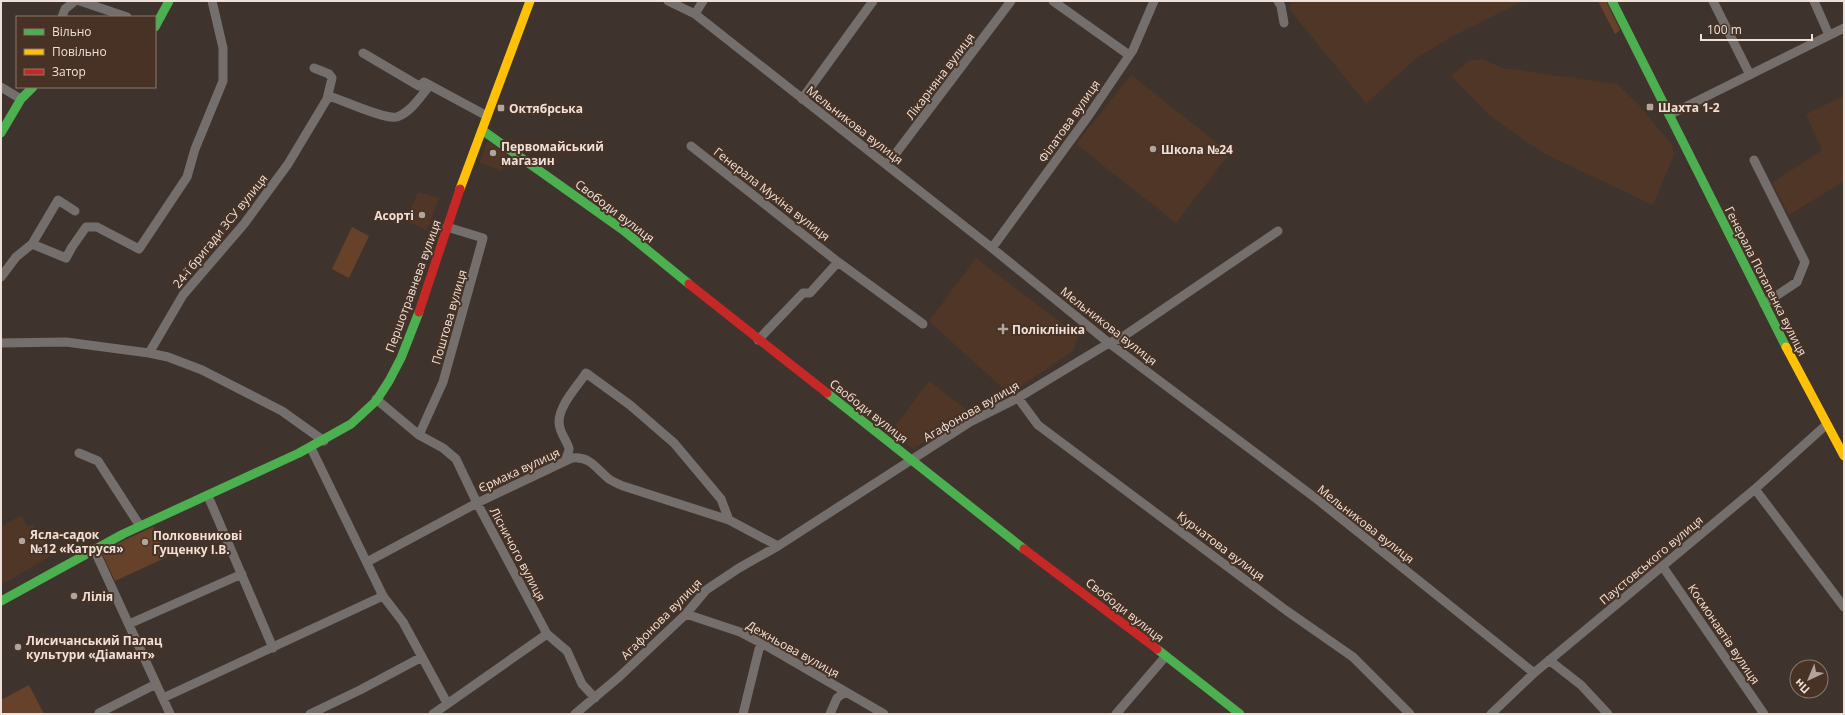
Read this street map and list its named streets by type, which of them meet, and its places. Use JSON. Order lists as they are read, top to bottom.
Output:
{
  "streets": {
    "main road": ["Свободи вулиця", "Генерала Потапенка вулиця", "Першотравнева вулиця"],
    "street": [
      "Лікарняна вулиця",
      "Філатова вулиця",
      "Мельникова вулиця",
      "Генерала Мухіна вулиця",
      "24-ї бригади ЗСУ вулиця",
      "Поштова вулиця",
      "Агафонова вулиця",
      "Єрмака вулиця",
      "Курчатова вулиця",
      "Лісничого вулиця",
      "Паустовського вулиця",
      "Космонавтів вулиця",
      "Дежньова вулиця"
    ]
  },
  "crossings": [
    ["Лікарняна вулиця", "Мельникова вулиця"],
    ["Філатова вулиця", "Мельникова вулиця"],
    ["Мельникова вулиця", "Агафонова вулиця"],
    ["Мельникова вулиця", "Паустовського вулиця"],
    ["Свободи вулиця", "Першотравнева вулиця"],
    ["Свободи вулиця", "Агафонова вулиця"],
    ["Генерала Потапенка вулиця", "Паустовського вулиця"],
    ["Першотравнева вулиця", "Поштова вулиця"],
    ["Першотравнева вулиця", "Лісничого вулиця"],
    ["Поштова вулиця", "Лісничого вулиця"],
    ["Агафонова вулиця", "Єрмака вулиця"],
    ["Агафонова вулиця", "Курчатова вулиця"],
    ["Агафонова вулиця", "Лісничого вулиця"],
    ["Агафонова вулиця", "Дежньова вулиця"],
    ["Єрмака вулиця", "Лісничого вулиця"],
    ["Паустовського вулиця", "Космонавтів вулиця"]
  ],
  "places": {
    "transit": ["Шахта 1-2", "Октябрська"],
    "other": [
      "Школа №24",
      "Первомайський магазин",
      "Асорті",
      "Ясла-садок №12 «Катруся»",
      "Полковникові Гущенку І.В.",
      "Лілія",
      "Лисичанський Палац культури «Діамант»"
    ],
    "health": ["Поліклініка"]
  },
  "legend": ["Вільно", "Повільно", "Затор"],
  "scale_bar": "100 m",
  "north": "bottom left"
}
